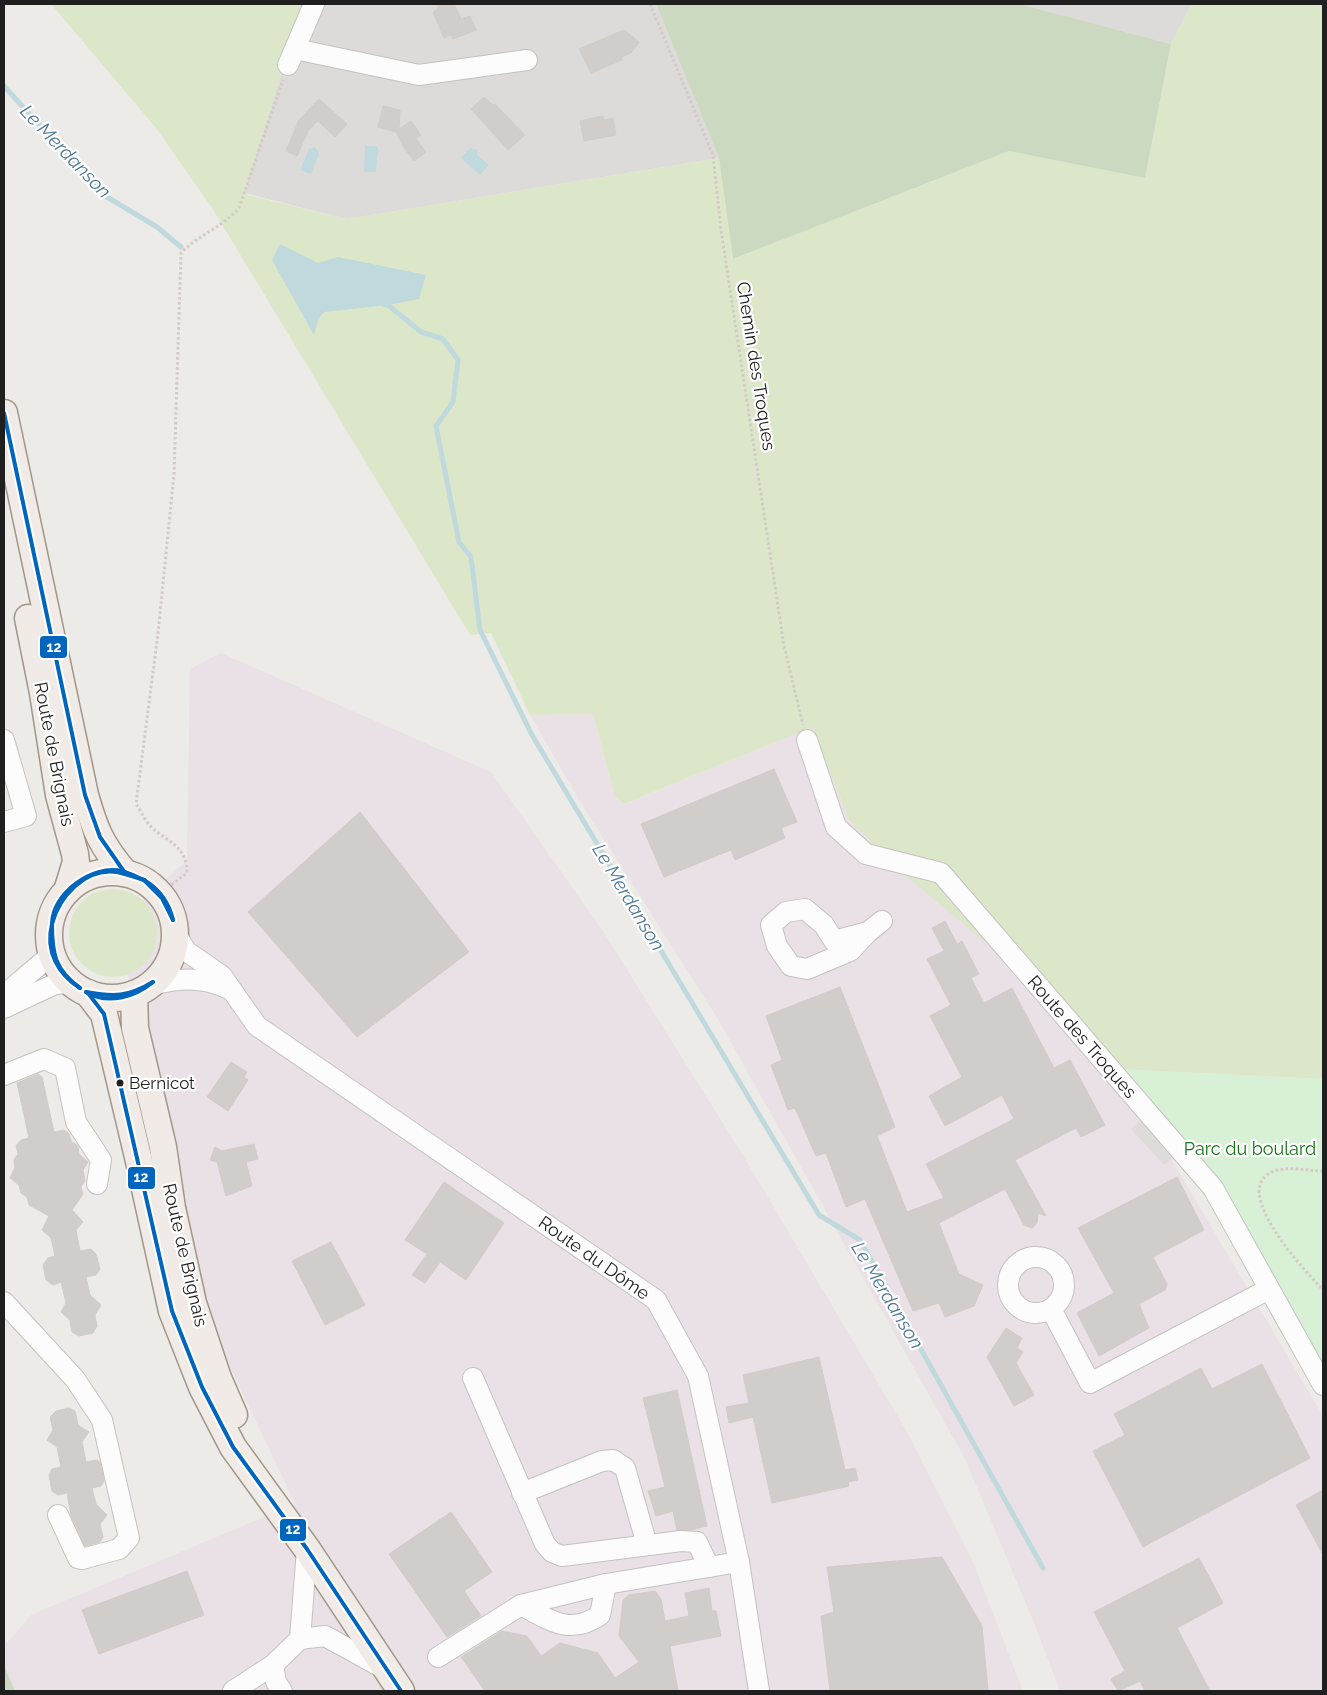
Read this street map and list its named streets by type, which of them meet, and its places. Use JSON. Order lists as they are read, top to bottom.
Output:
{
  "streets": {
    "main road": ["Route de Brignais"],
    "street": ["Route des Troques", "Route du Dôme"],
    "path": ["Chemin des Troques"]
  },
  "crossings": [
    ["Chemin des Troques", "Route des Troques"],
    ["Route de Brignais", "Route du Dôme"]
  ],
  "water": ["Le Merdanson"],
  "parks": ["Parc du boulard"],
  "places": ["Bernicot"],
  "lines": ["transit line 12"]
}
